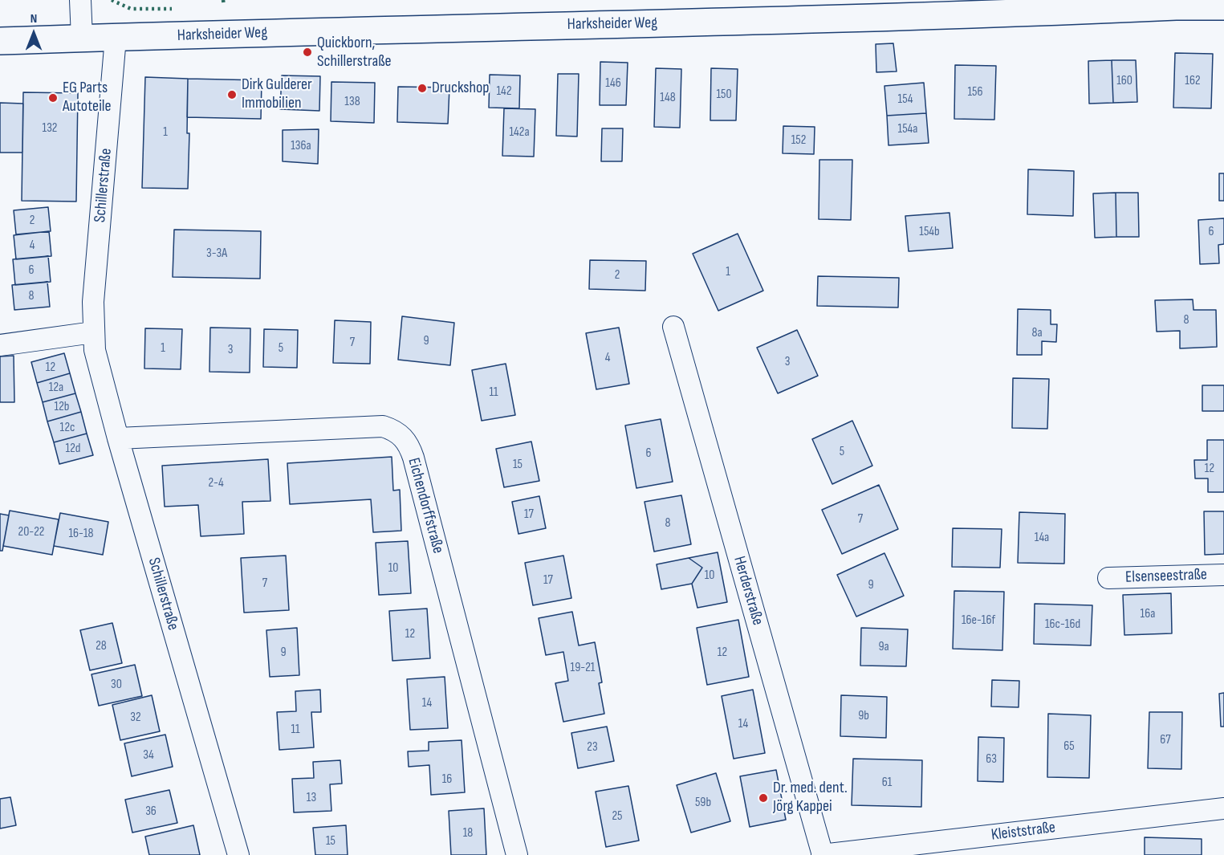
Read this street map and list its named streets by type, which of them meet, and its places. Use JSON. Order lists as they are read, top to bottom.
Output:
{
  "streets": {
    "main road": ["Harksheider Weg"],
    "street": [
      "Schillerstraße",
      "Eichendorffstraße",
      "Elsenseestraße",
      "Herderstraße",
      "Kleiststraße"
    ]
  },
  "crossings": [
    ["Harksheider Weg", "Schillerstraße"],
    ["Schillerstraße", "Eichendorffstraße"],
    ["Herderstraße", "Kleiststraße"]
  ],
  "places": [
    "Quickborn, Schillerstraße",
    "Druckshop",
    "Dirk Gulderer Immobilien",
    "EG Parts Autoteile",
    "Dr. med. dent. Jörg Kappei"
  ],
  "house_numbers": [
    "160",
    "162",
    "146",
    "142",
    "156",
    "150",
    "148",
    "154",
    "138",
    "132",
    "154a",
    "1",
    "142a",
    "152",
    "136a",
    "2",
    "154b",
    "6",
    "4",
    "3-3A",
    "6",
    "1",
    "2",
    "8",
    "8",
    "8a",
    "9",
    "7",
    "1",
    "5",
    "3",
    "4",
    "3",
    "12",
    "12a",
    "11",
    "12b",
    "12c",
    "12d",
    "5",
    "6",
    "15",
    "12",
    "2-4",
    "17",
    "7",
    "8",
    "20-22",
    "16-18",
    "14a",
    "10",
    "10",
    "17",
    "7",
    "9",
    "16a",
    "16e-16f",
    "16c-16d",
    "12",
    "28",
    "9a",
    "9",
    "12",
    "19-21",
    "30",
    "14",
    "9b",
    "32",
    "14",
    "11",
    "67",
    "65",
    "23",
    "34",
    "63",
    "16",
    "61",
    "13",
    "59b",
    "36",
    "25",
    "18",
    "15"
  ],
  "north": "top"
}
